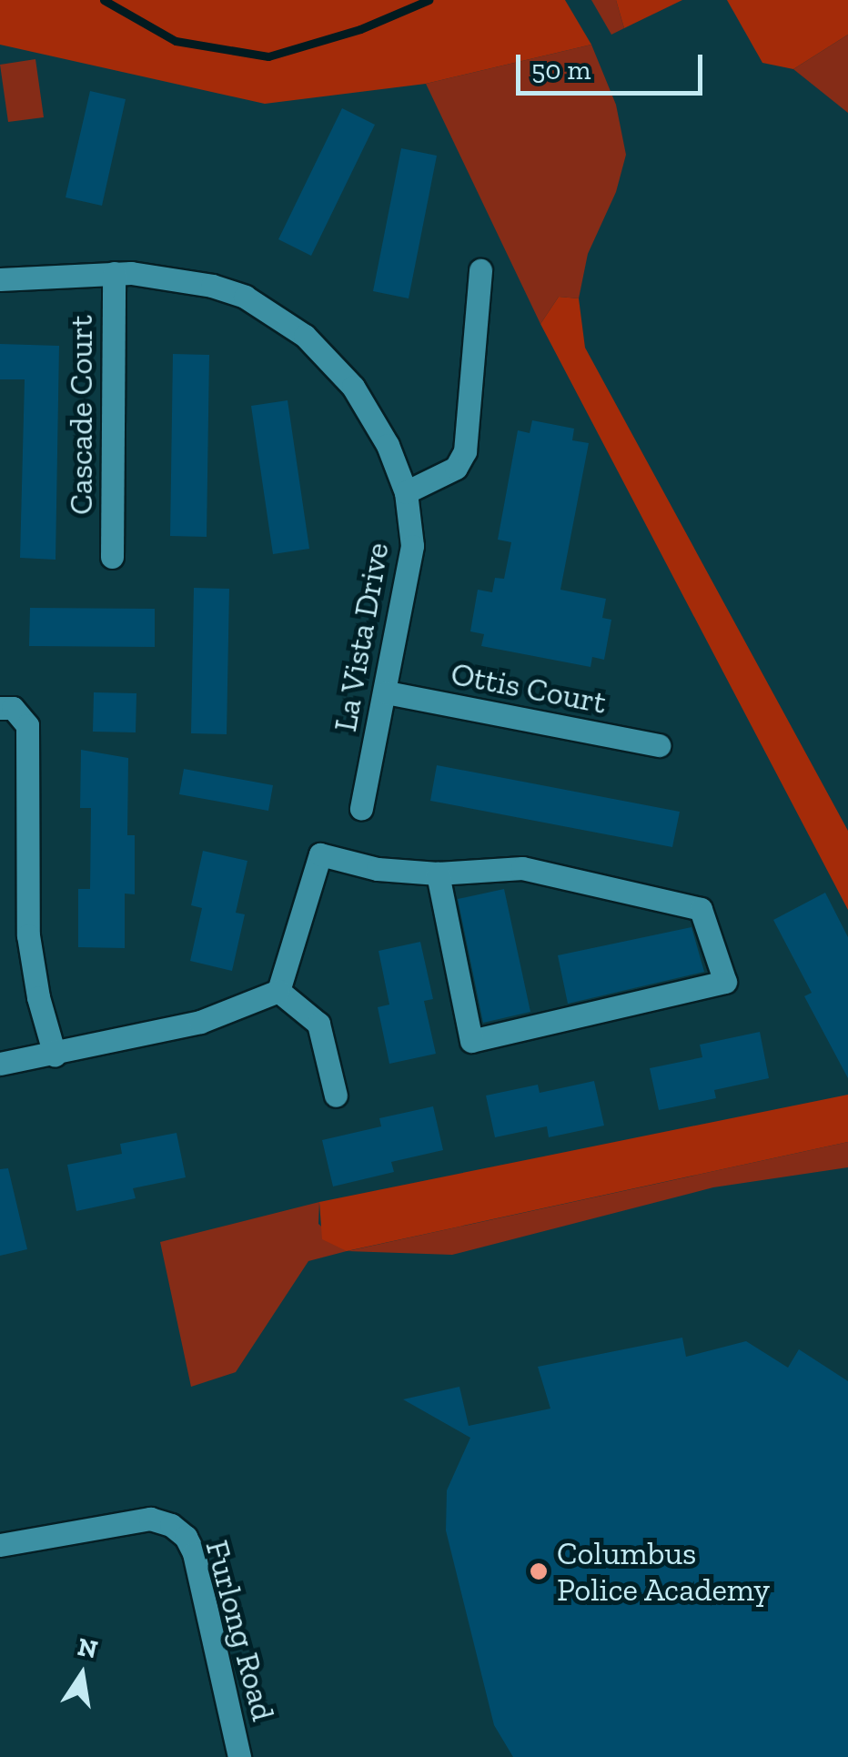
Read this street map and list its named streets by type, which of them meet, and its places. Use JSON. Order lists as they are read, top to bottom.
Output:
{
  "streets": {
    "street": [
      "Cascade Court",
      "La Vista Drive",
      "Ottis Court",
      "Furlong Road"
    ]
  },
  "crossings": [
    ["Cascade Court", "La Vista Drive"],
    ["La Vista Drive", "Ottis Court"]
  ],
  "places": ["Columbus Police Academy"],
  "scale_bar": "50 m",
  "north": "top"
}
